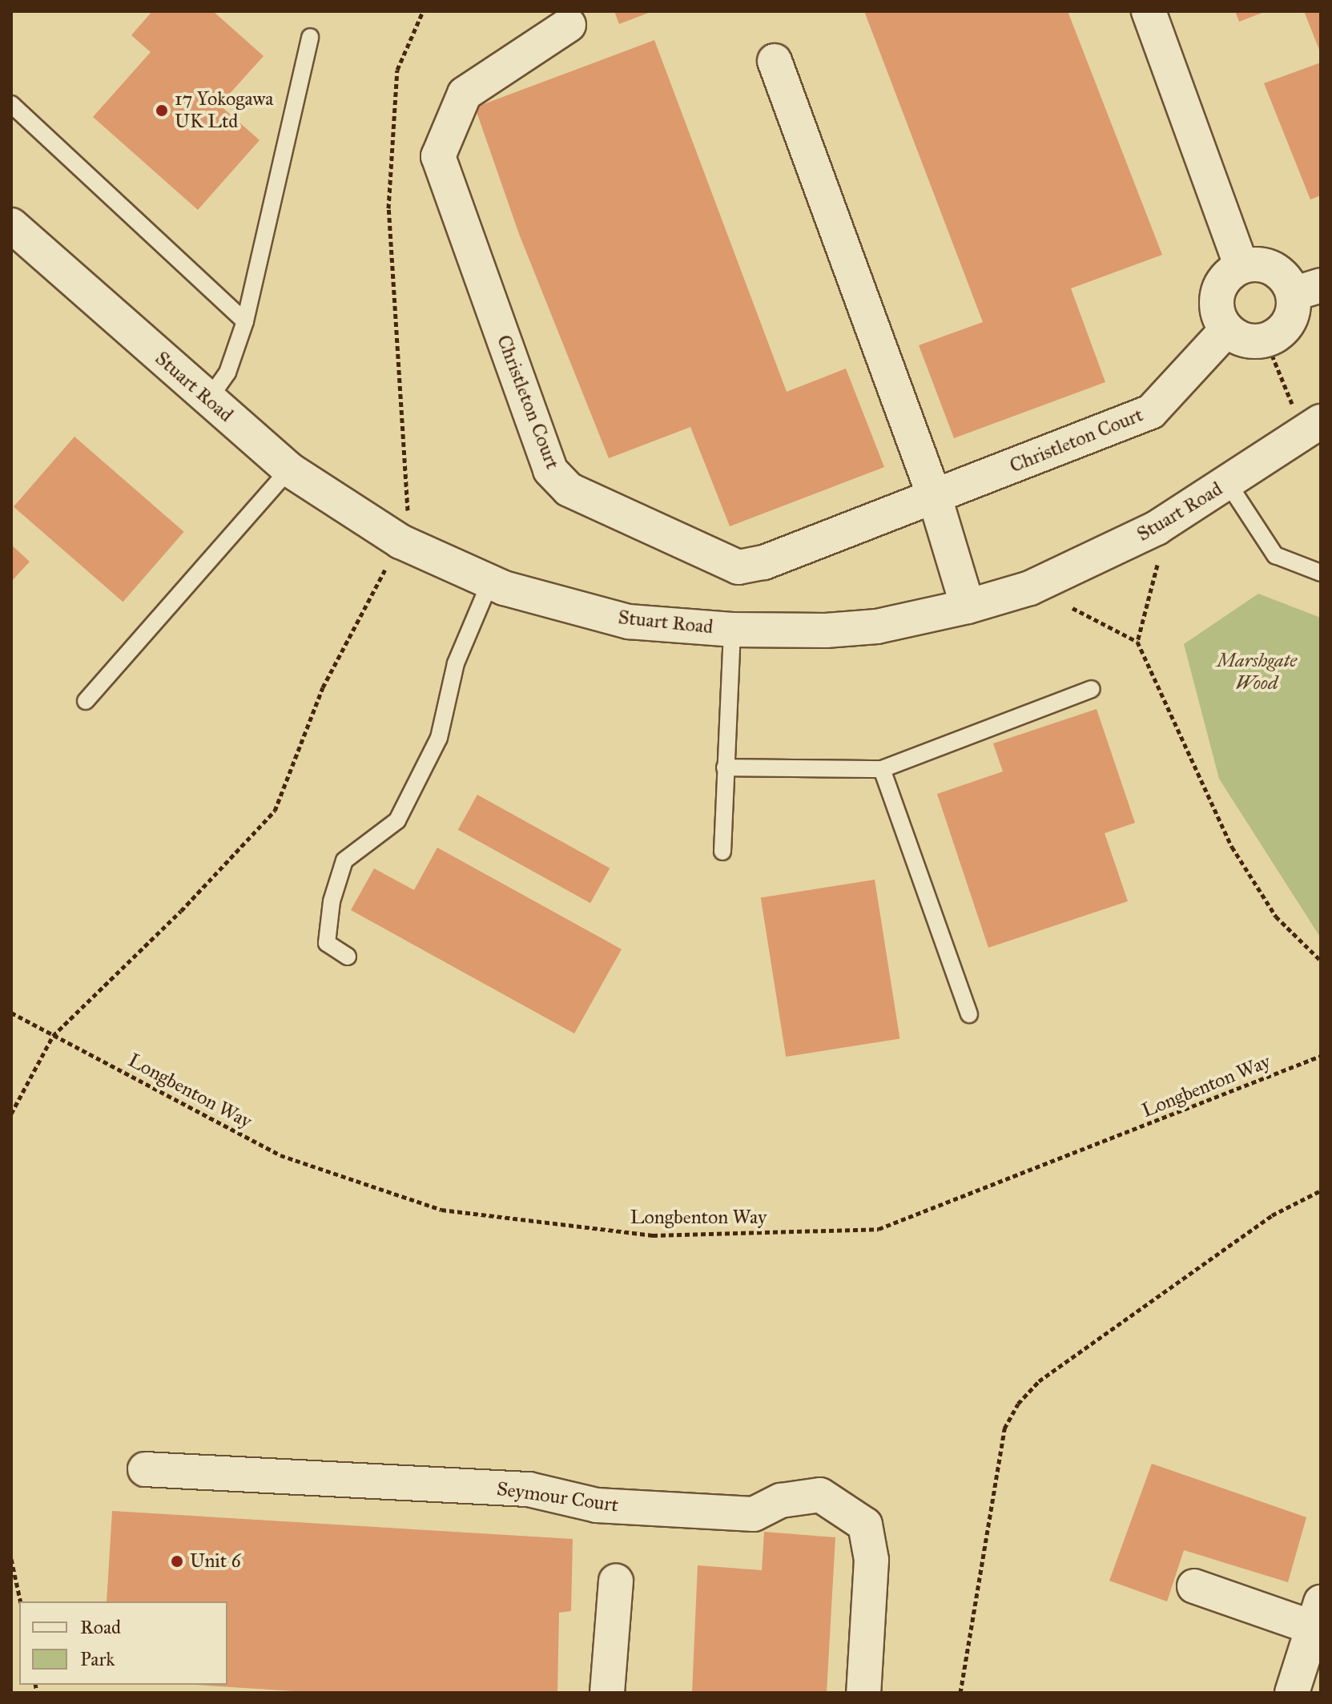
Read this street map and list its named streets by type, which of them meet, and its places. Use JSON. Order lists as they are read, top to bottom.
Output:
{
  "streets": {
    "street": ["Stuart Road", "Christleton Court", "Seymour Court"],
    "path": ["Longbenton Way"]
  },
  "parks": ["Marshgate Wood"],
  "places": ["17 Yokogawa UK Ltd", "Unit 6"],
  "legend": ["Road", "Park"]
}
